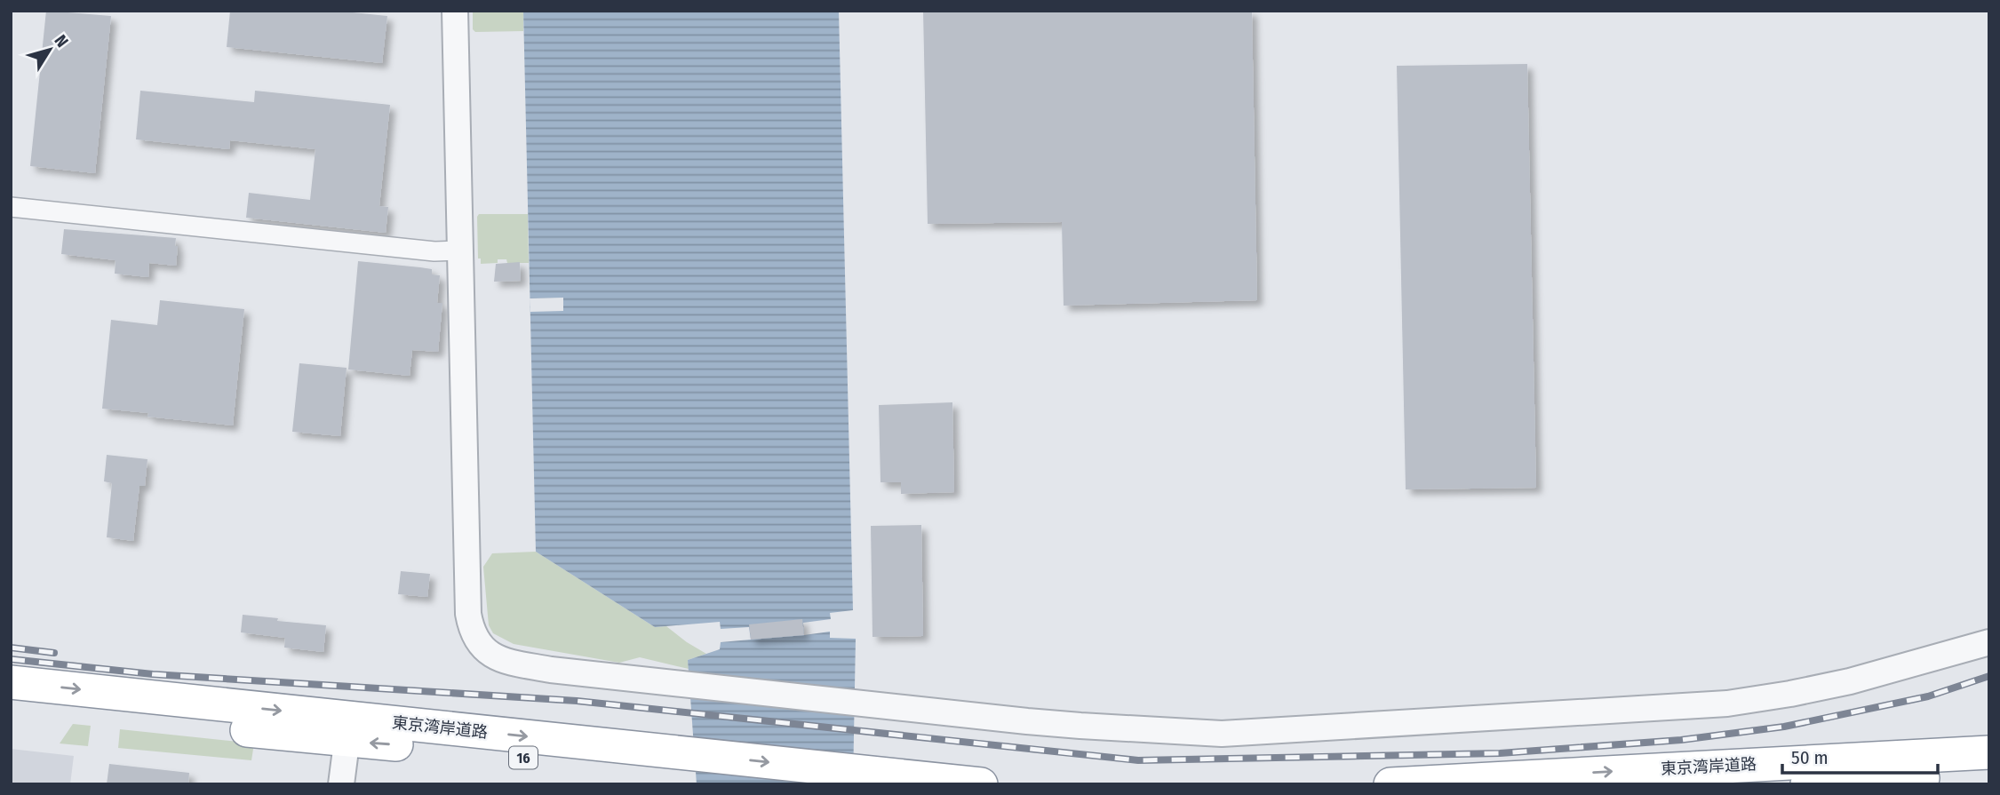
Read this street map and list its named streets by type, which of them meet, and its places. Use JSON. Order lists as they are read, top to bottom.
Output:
{
  "streets": {
    "highway": ["東京湾岸道路", "16"]
  },
  "scale_bar": "50 m",
  "north": "top right"
}
